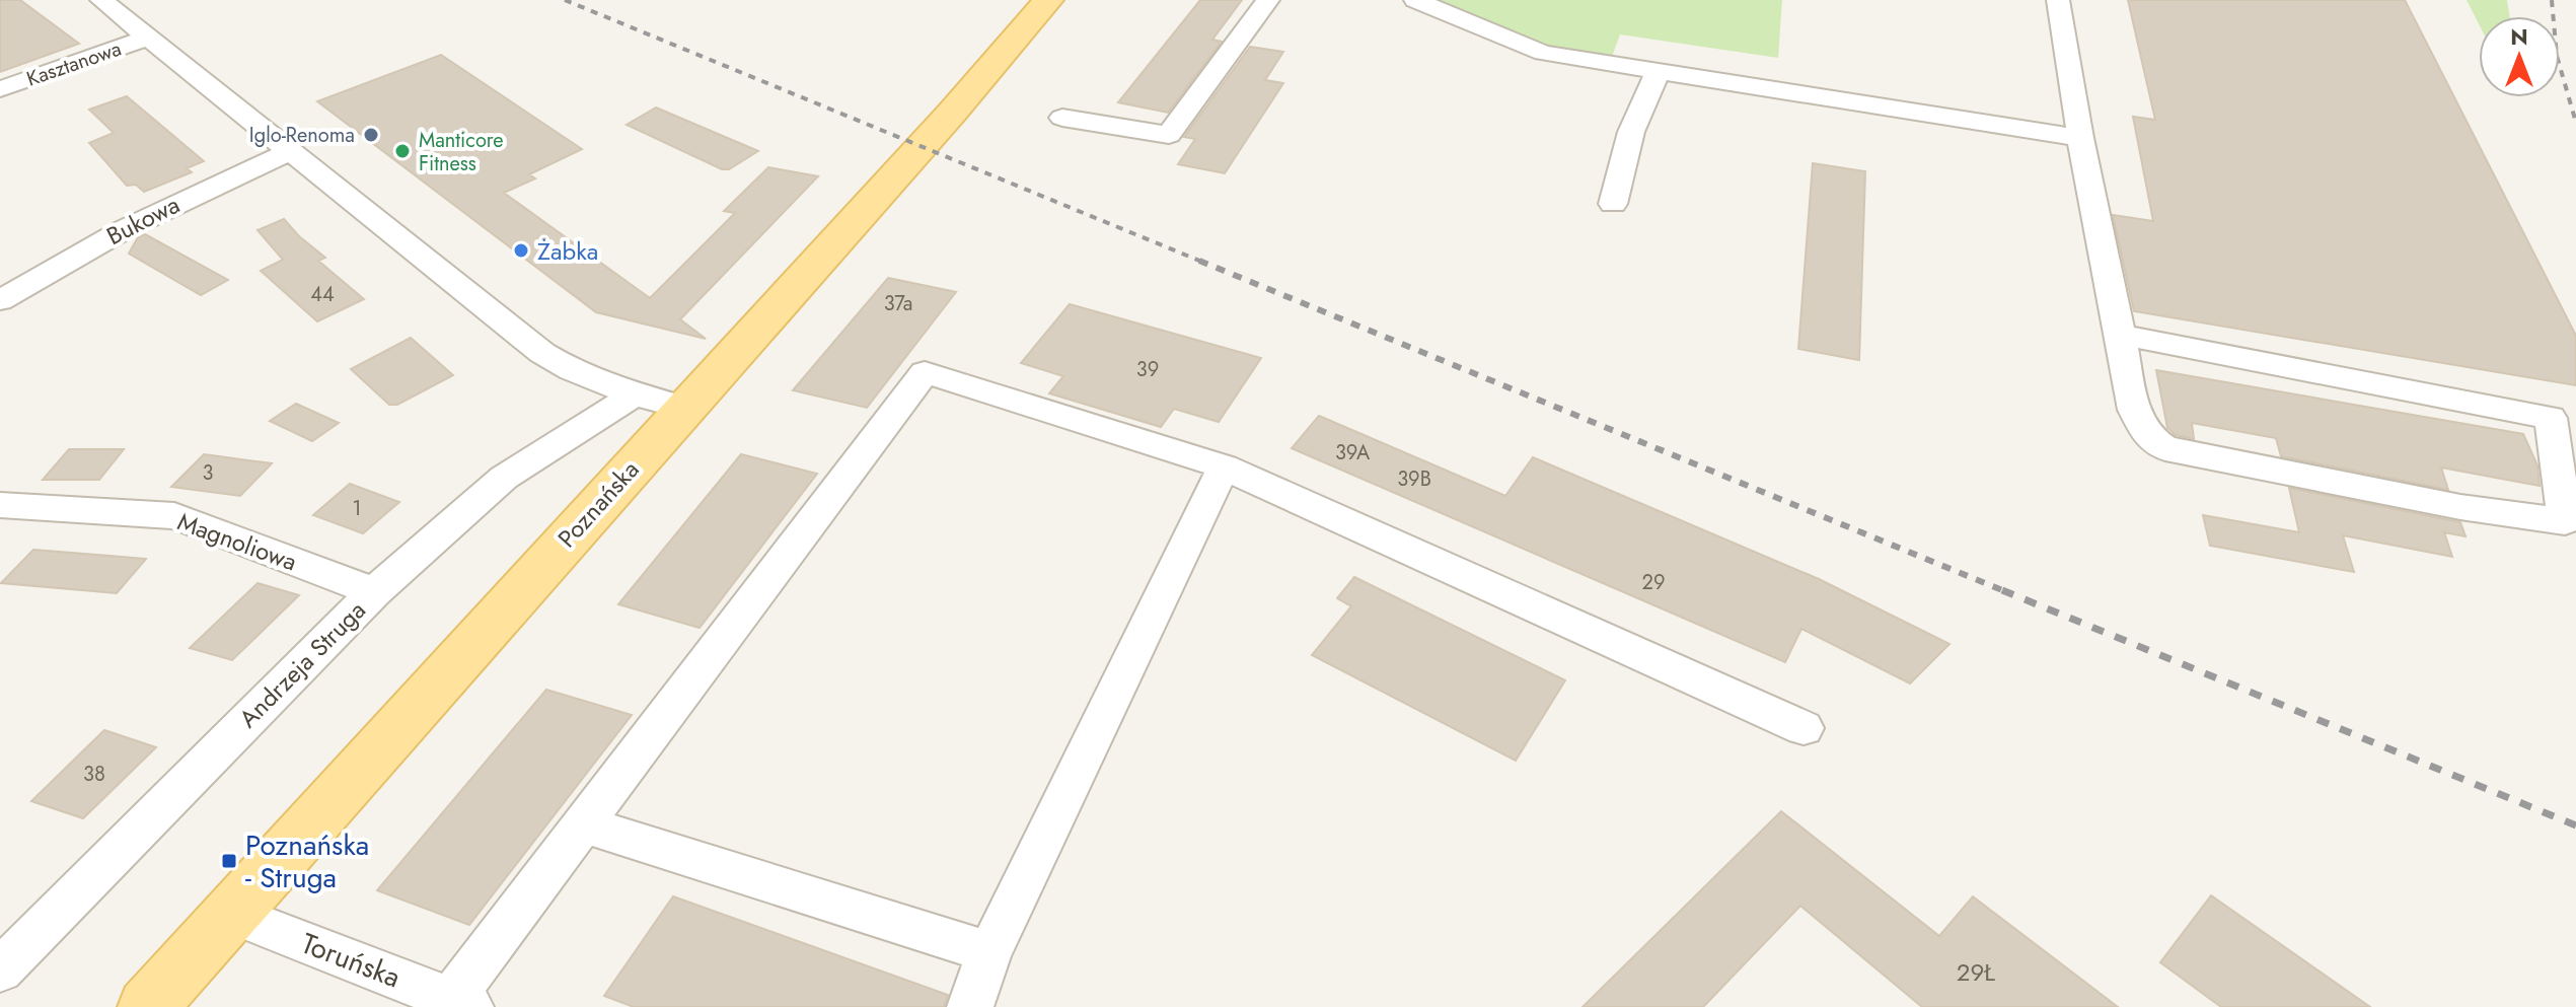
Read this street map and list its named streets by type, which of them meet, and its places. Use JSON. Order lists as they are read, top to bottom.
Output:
{
  "streets": {
    "main road": ["Poznańska"],
    "street": [
      "Kasztanowa",
      "Bukowa",
      "Magnoliowa",
      "Andrzeja Struga",
      "Toruńska"
    ]
  },
  "crossings": [
    ["Poznańska", "Toruńska"],
    ["Magnoliowa", "Andrzeja Struga"]
  ],
  "places": {
    "other": ["Iglo-Renoma", "Manticore Fitness", "Żabka"],
    "transit": ["Poznańska - Struga"]
  },
  "house_numbers": [
    "44",
    "37a",
    "39",
    "39A",
    "3",
    "39B",
    "1",
    "29",
    "38",
    "29Ł"
  ],
  "north": "top"
}
